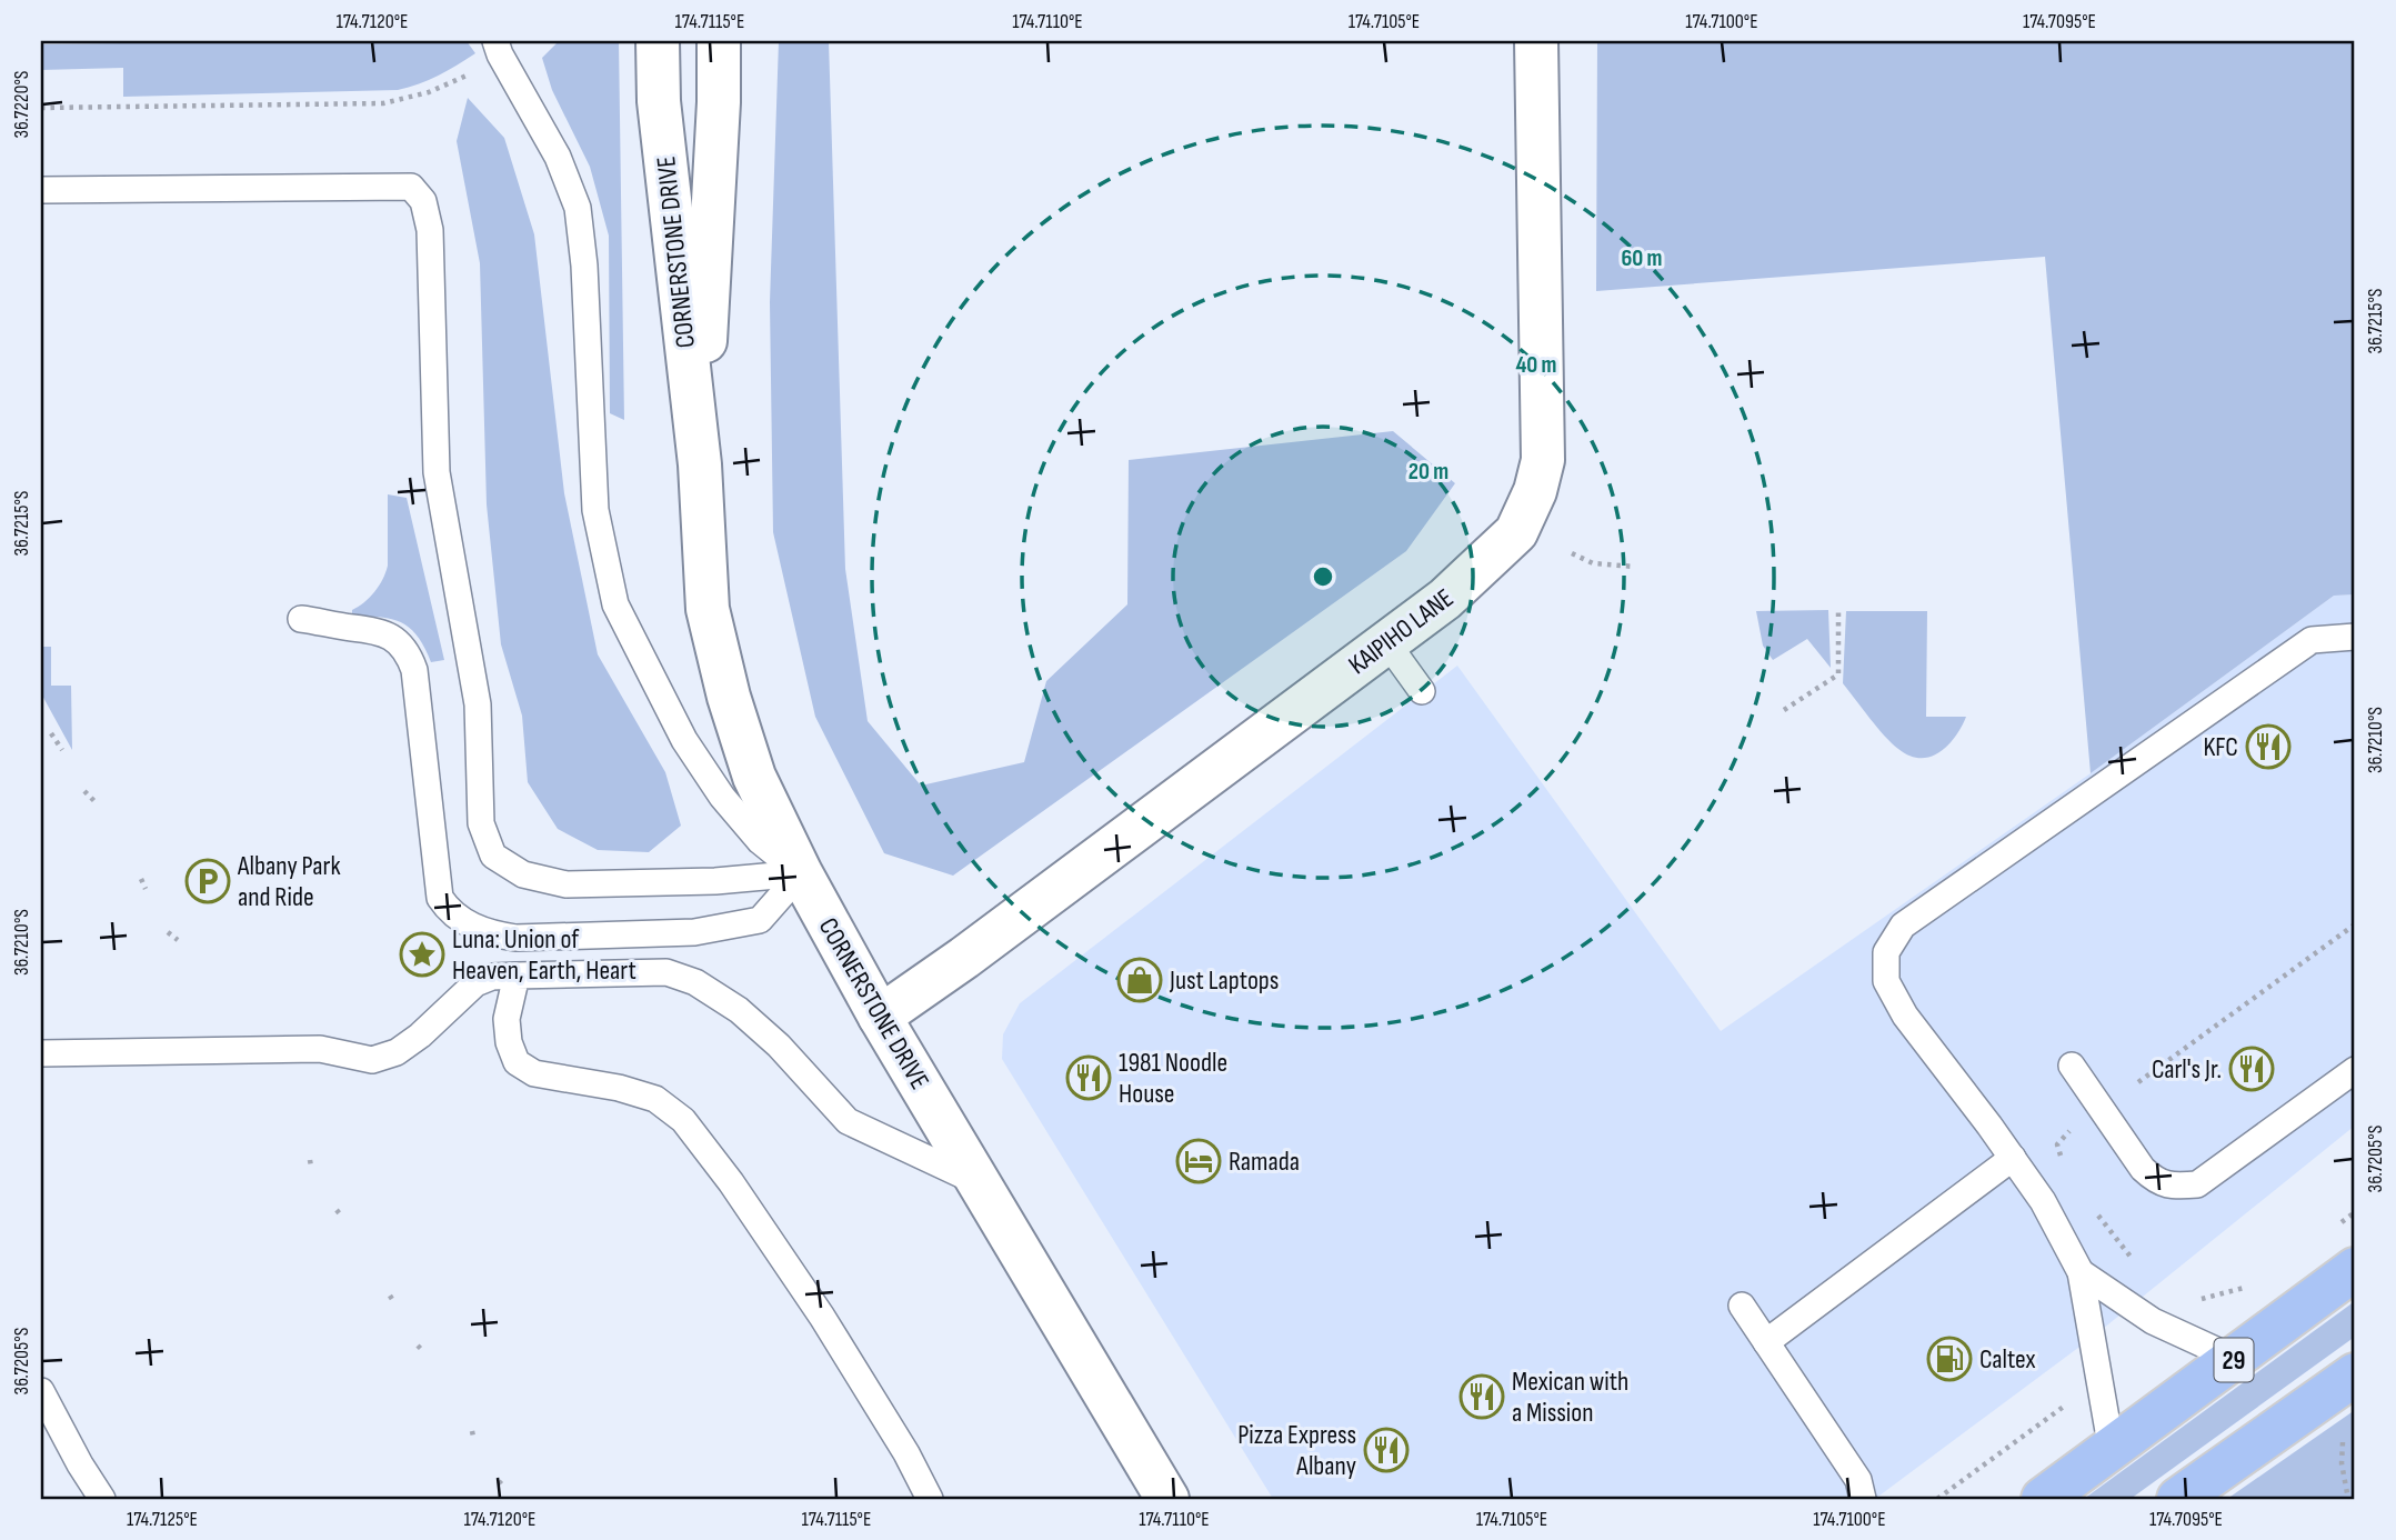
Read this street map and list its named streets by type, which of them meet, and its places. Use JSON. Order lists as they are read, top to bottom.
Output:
{
  "streets": {
    "main road": ["29"],
    "street": ["CORNERSTONE DRIVE", "KAIPIHO LANE"]
  },
  "crossings": [
    ["CORNERSTONE DRIVE", "KAIPIHO LANE"]
  ],
  "places": {
    "restaurant": [
      "KFC",
      "Carl's Jr.",
      "1981 Noodle House",
      "Mexican with a Mission",
      "Pizza Express Albany"
    ],
    "parking": ["Albany Park and Ride"],
    "place": ["Luna: Union of Heaven, Earth, Heart"],
    "shop": ["Just Laptops"],
    "hotel": ["Ramada"],
    "fuel station": ["Caltex"]
  },
  "coordinates": [
    "174.7120°E",
    "174.7115°E",
    "174.7110°E",
    "174.7105°E",
    "174.7100°E",
    "174.7095°E",
    "36.7220°S",
    "36.7215°S",
    "36.7210°S",
    "36.7205°S",
    "174.7125°E"
  ],
  "rings": ["60 m", "40 m", "20 m"]
}
